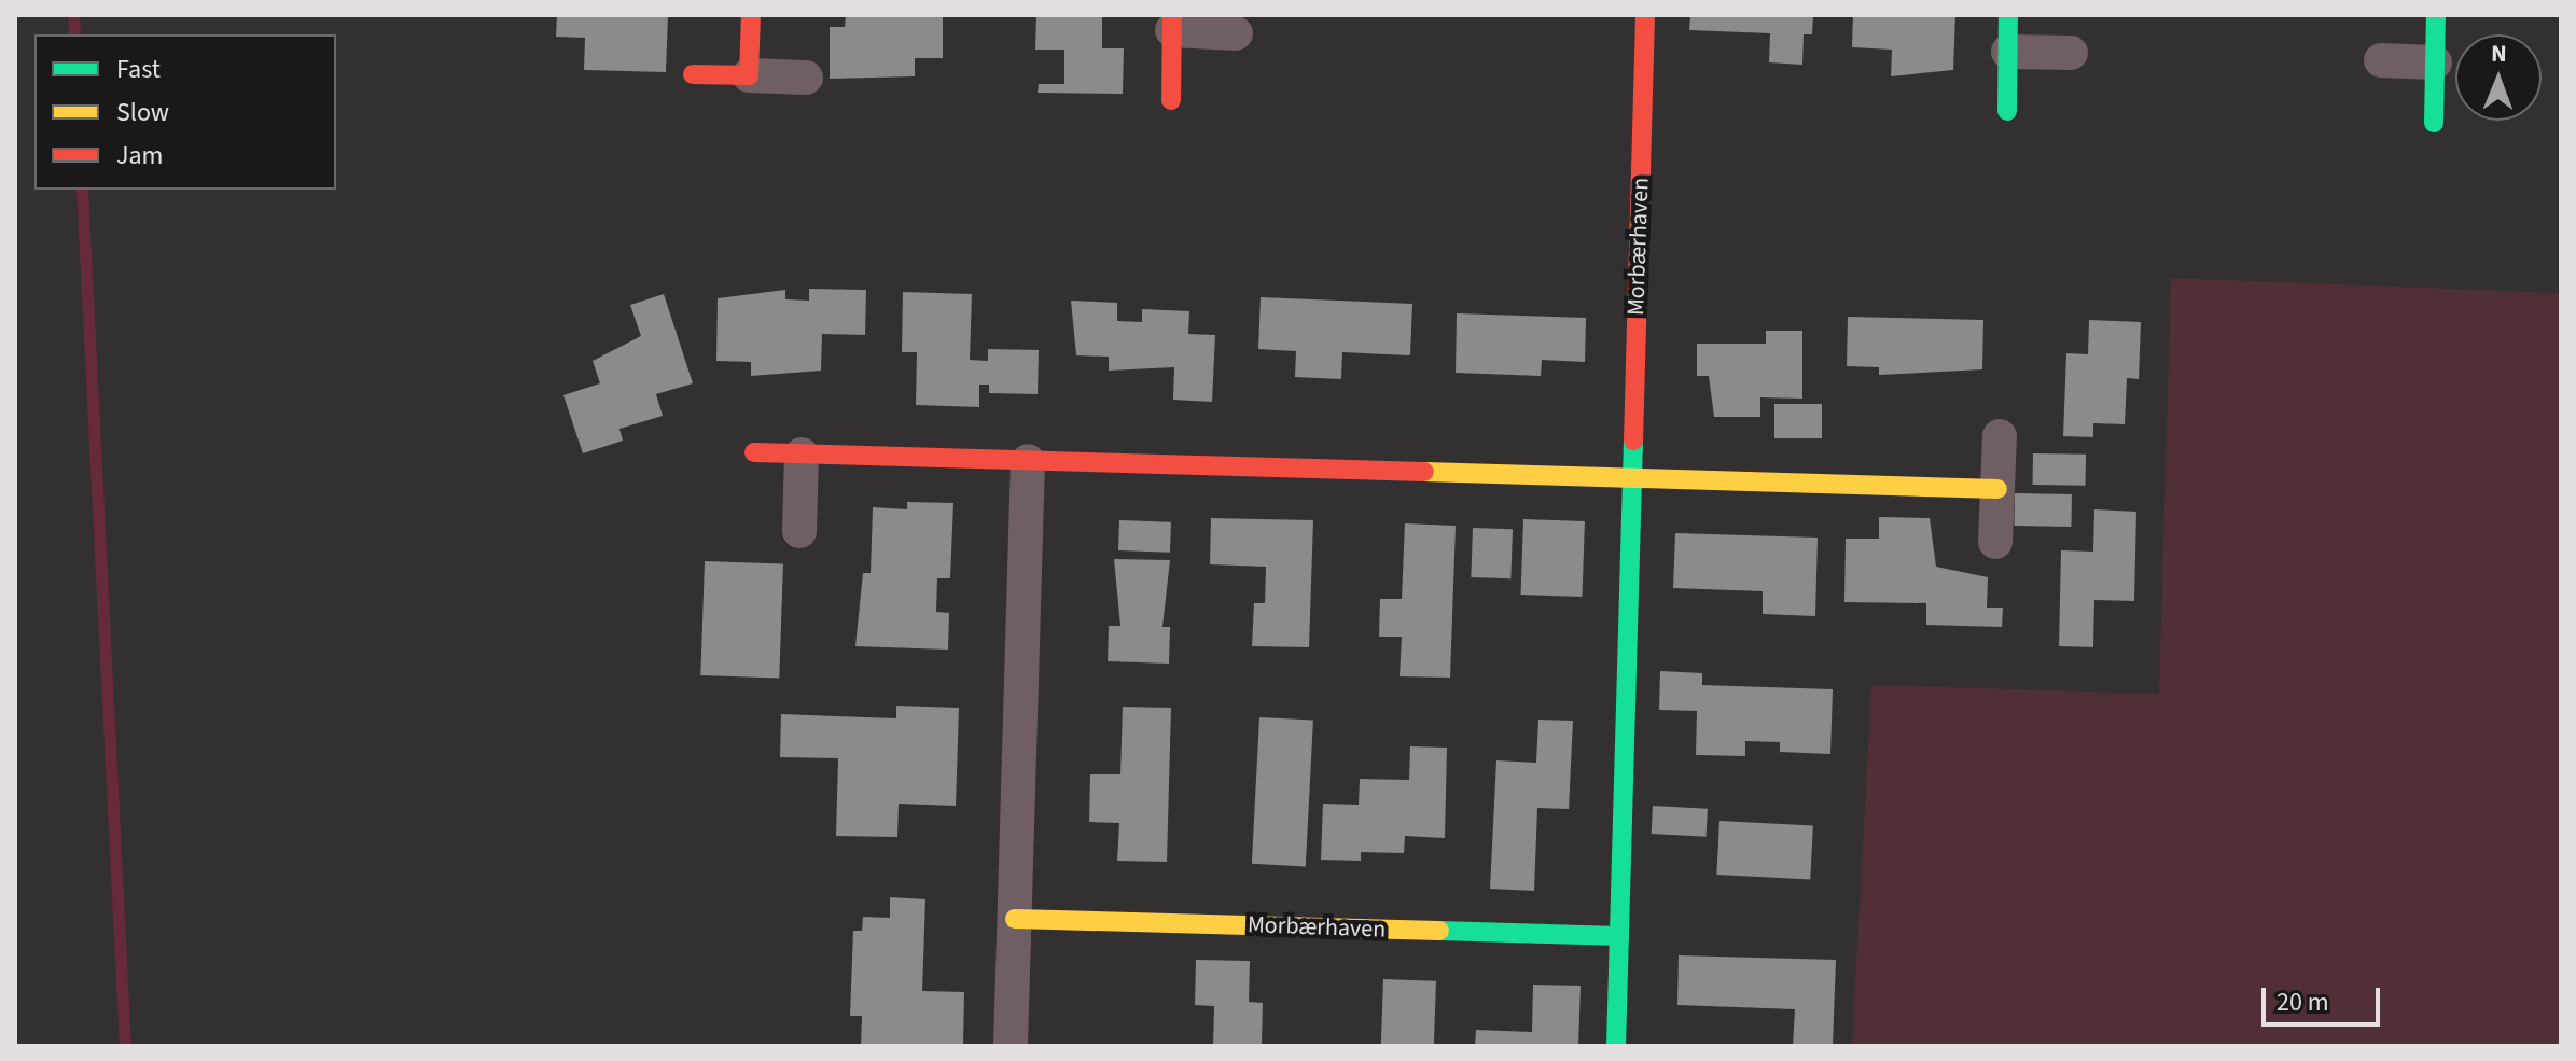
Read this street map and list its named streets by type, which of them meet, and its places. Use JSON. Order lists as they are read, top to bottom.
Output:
{
  "streets": {
    "street": ["Morbærhaven"]
  },
  "legend": ["Fast", "Slow", "Jam"],
  "scale_bar": "20 m",
  "north": "top"
}
